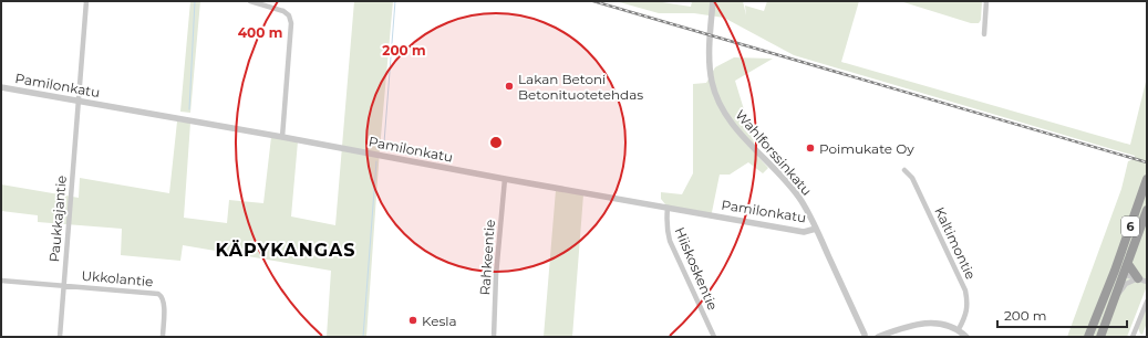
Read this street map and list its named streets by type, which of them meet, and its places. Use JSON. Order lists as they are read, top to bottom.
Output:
{
  "streets": {
    "highway": ["6"],
    "street": [
      "Pamilonkatu",
      "Wahlforssinkatu",
      "Paukkajantie",
      "Kaltimontie",
      "Rahkeentie",
      "Hiiskoskentie",
      "Ukkolantie"
    ]
  },
  "crossings": [
    ["Pamilonkatu", "Wahlforssinkatu"],
    ["Pamilonkatu", "Paukkajantie"],
    ["Pamilonkatu", "Rahkeentie"],
    ["Pamilonkatu", "Hiiskoskentie"],
    ["Paukkajantie", "Ukkolantie"]
  ],
  "districts": ["KÄPYKANGAS"],
  "places": ["Lakan Betoni Betonituotetehdas", "Poimukate Oy", "Kesla"],
  "scale_bar": "200 m",
  "rings": ["400 m", "200 m"]
}
